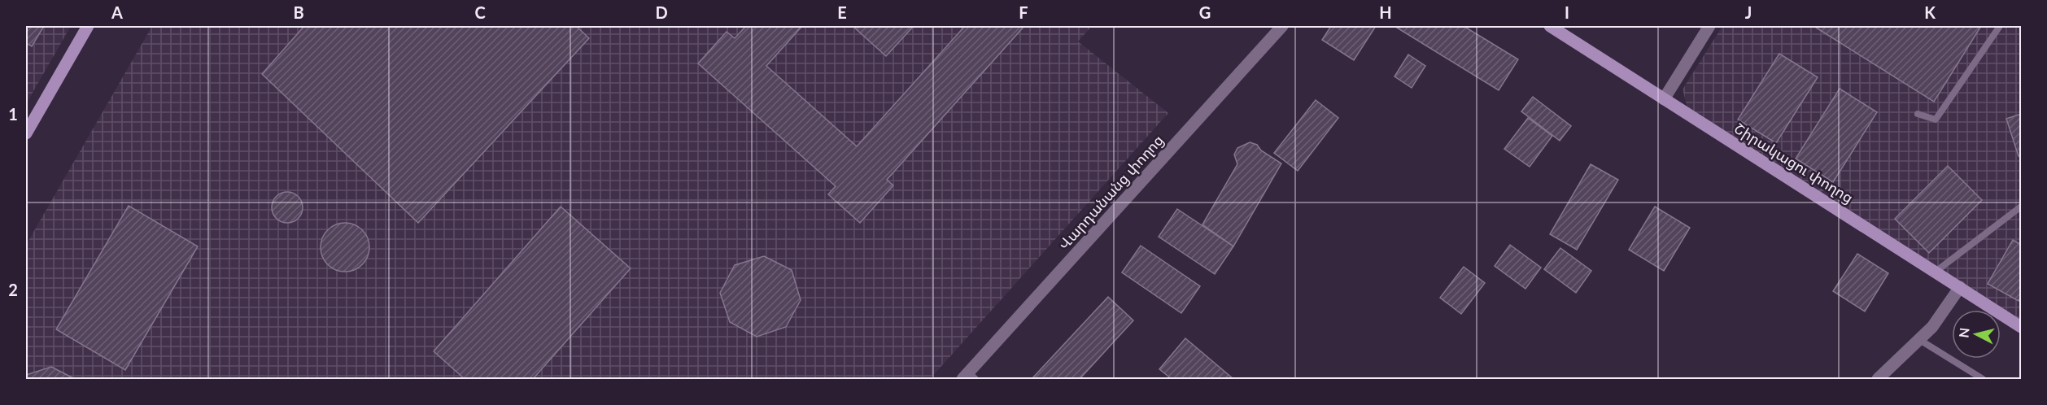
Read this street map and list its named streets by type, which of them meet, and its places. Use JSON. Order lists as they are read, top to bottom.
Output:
{
  "streets": {
    "street": ["Շիրակացու փողոց", "Վարդանանց փողոց"]
  },
  "north": "left",
  "grid": {
    "columns": [
      "A",
      "B",
      "C",
      "D",
      "E",
      "F",
      "G",
      "H",
      "I",
      "J",
      "K"
    ],
    "rows": ["1", "2"]
  }
}
